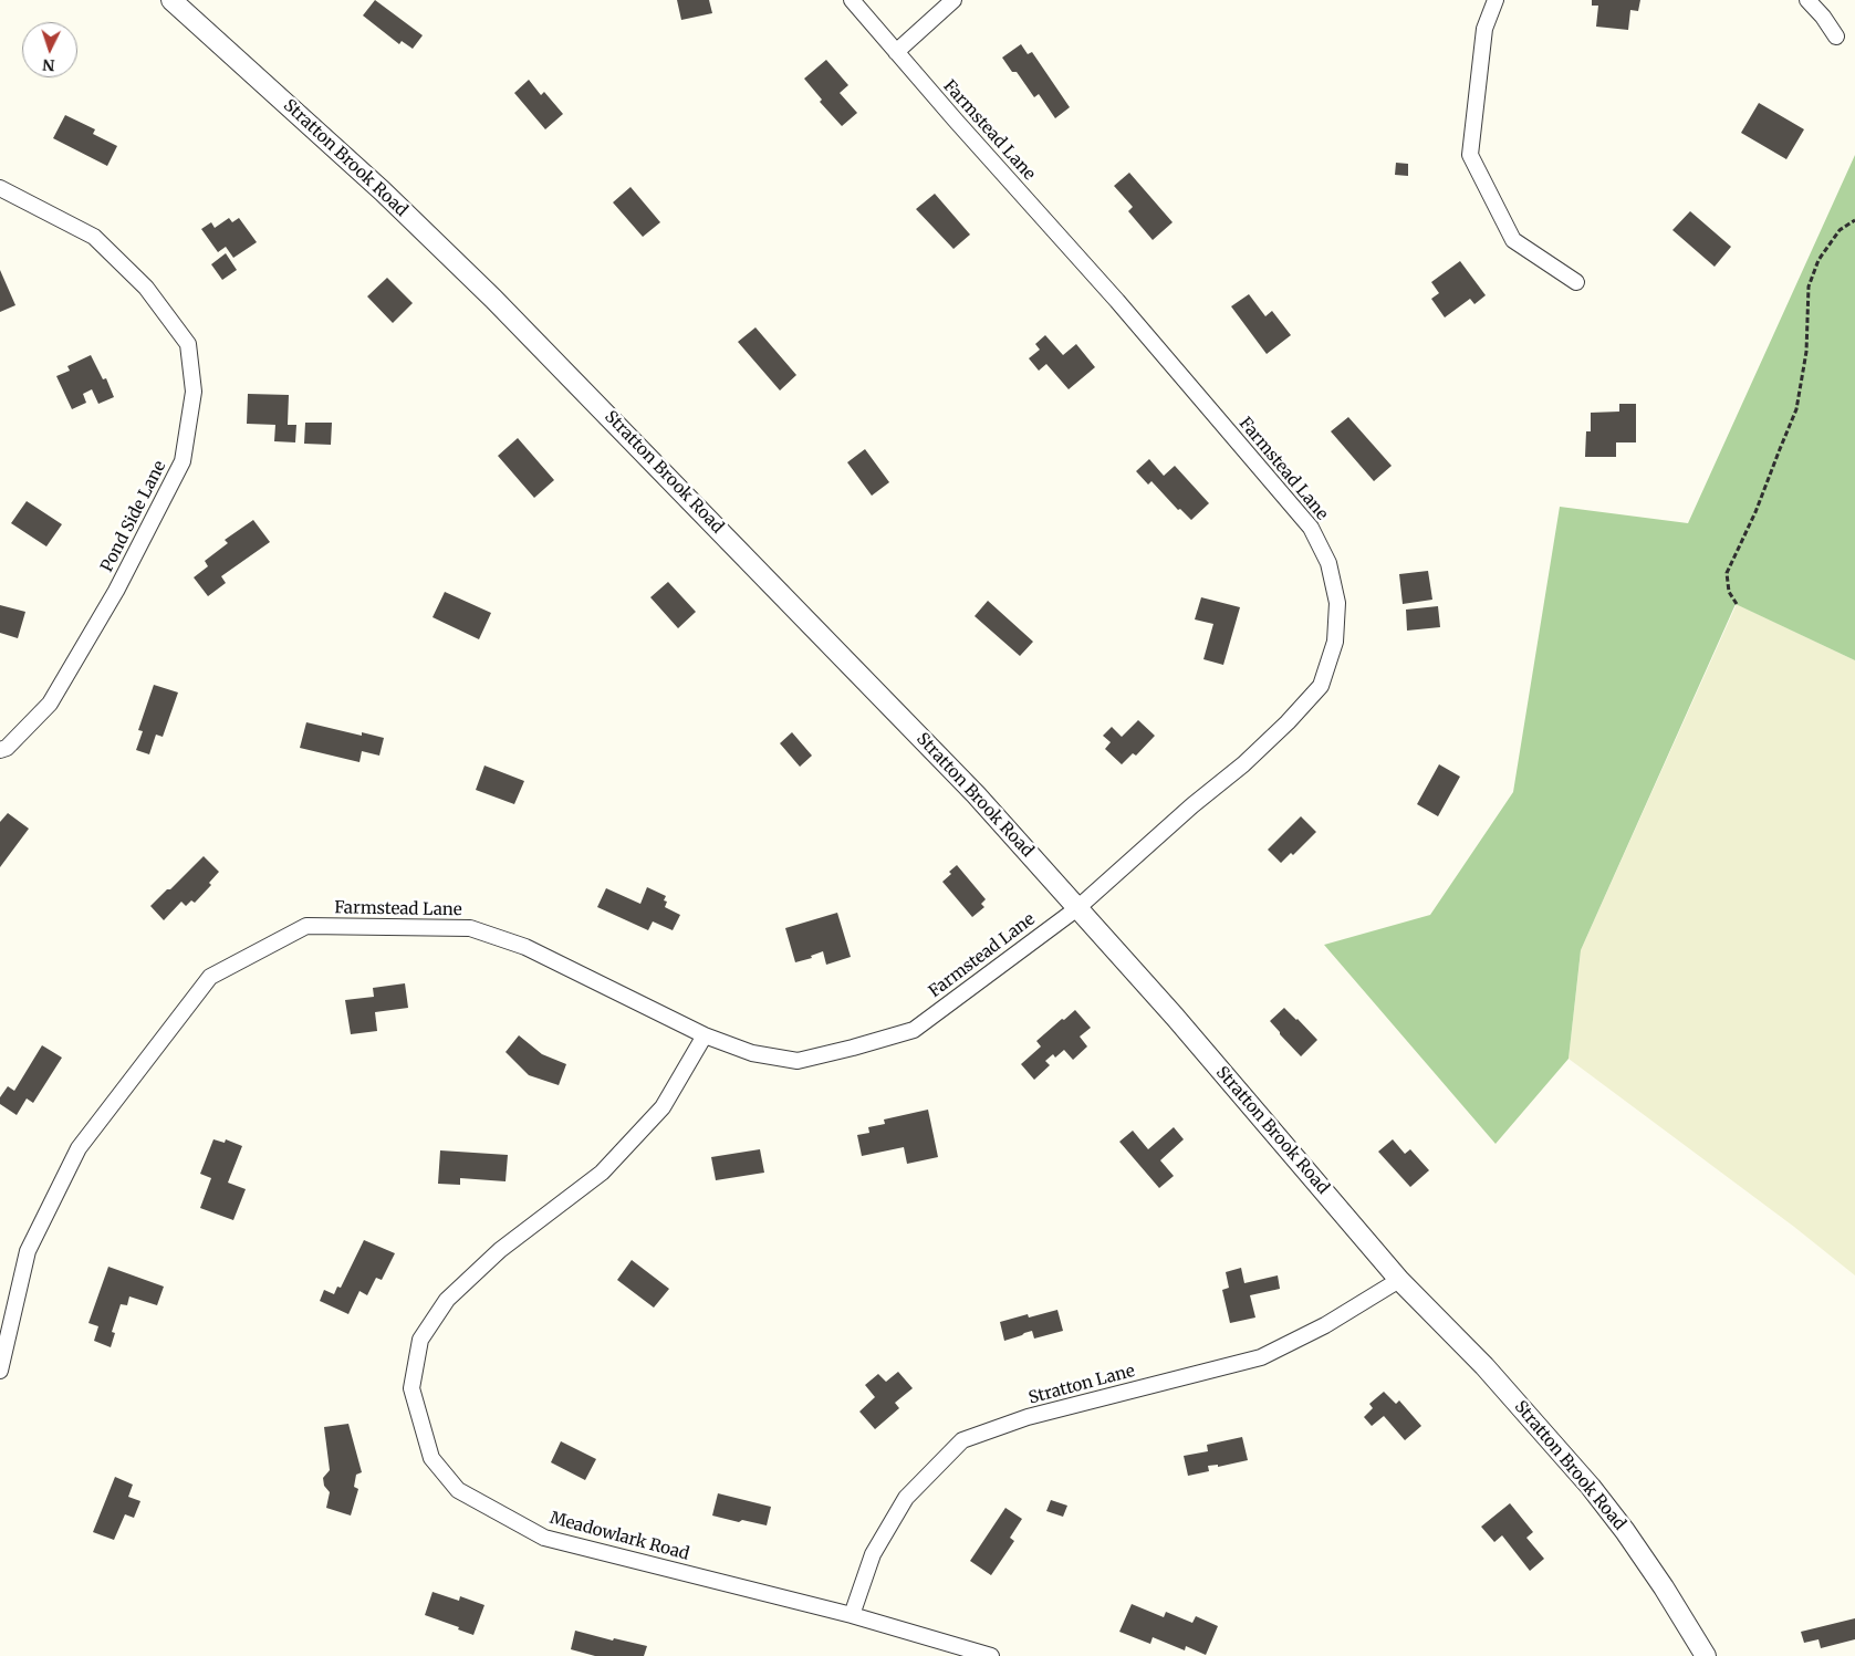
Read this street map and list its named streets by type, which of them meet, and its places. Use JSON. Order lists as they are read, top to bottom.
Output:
{
  "streets": {
    "street": [
      "Farmstead Lane",
      "Stratton Brook Road",
      "Pond Side Lane",
      "Stratton Lane",
      "Meadowlark Road"
    ]
  },
  "crossings": [
    ["Farmstead Lane", "Stratton Brook Road"],
    ["Farmstead Lane", "Meadowlark Road"],
    ["Stratton Brook Road", "Stratton Lane"],
    ["Stratton Lane", "Meadowlark Road"]
  ],
  "north": "bottom"
}
